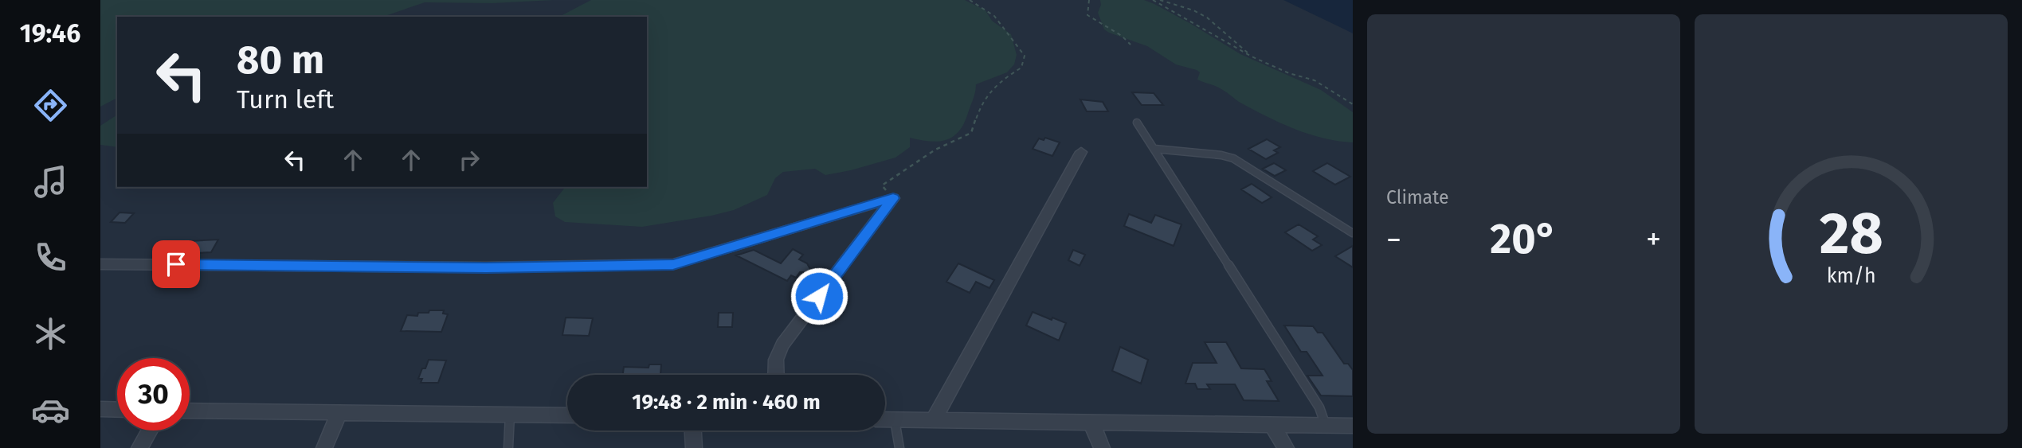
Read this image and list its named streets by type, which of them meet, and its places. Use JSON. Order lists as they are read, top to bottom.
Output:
{
  "page": {
    "tabs": "19:46",
    "tile": "Climate",
    "turn": ["80 m", "Turn left"],
    "heat": ["−", "20°", "+"],
    "limit": "30",
    "trip": "19:48 · 2 min · 460 m",
    "gauge": ["28", "km/h"]
  }
}
